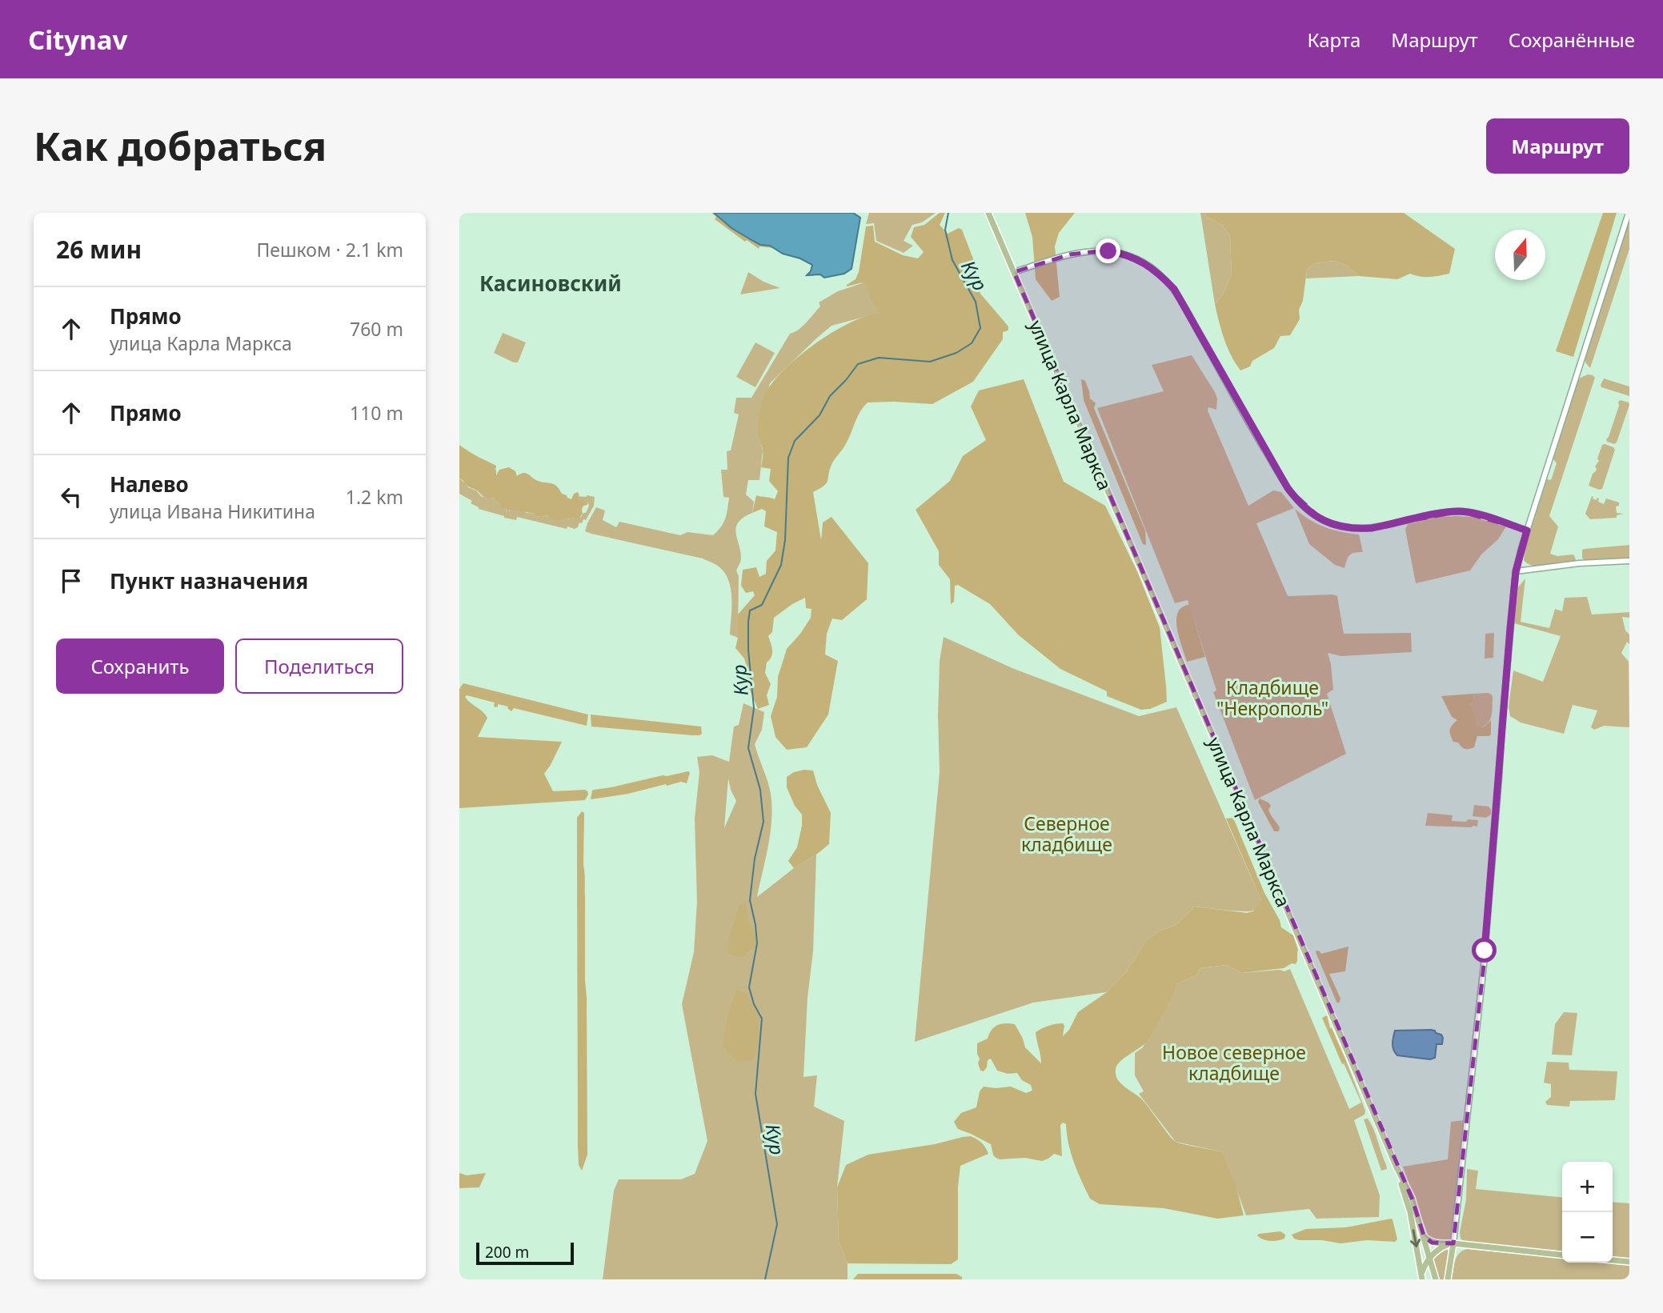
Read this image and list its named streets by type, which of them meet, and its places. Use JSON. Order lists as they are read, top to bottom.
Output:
{
  "streets": {
    "main road": ["улица Карла Маркса"]
  },
  "districts": ["Касиновский"],
  "water": ["Кур"],
  "parks": ["Кладбище \"Некрополь\"", "Северное кладбище", "Новое северное кладбище"],
  "scale_bar": "200 m",
  "north": "top",
  "page": {
    "header": "Citynav",
    "nav": ["Карта", "Маршрут", "Сохранённые"],
    "buttons": [
      "Маршрут",
      ["Сохранить", "Поделиться"]
    ],
    "title": "Как добраться",
    "heading": ["26 мин", "Пешком · 2.1 km"],
    "list": [
      ["Прямо", "улица Карла Маркса", "760 m"],
      ["Прямо", "110 m"],
      ["Налево", "улица Ивана Никитина", "1.2 km"],
      "Пункт назначения"
    ],
    "map_buttons": ["+", "−"],
    "scale": "200 m"
  }
}
